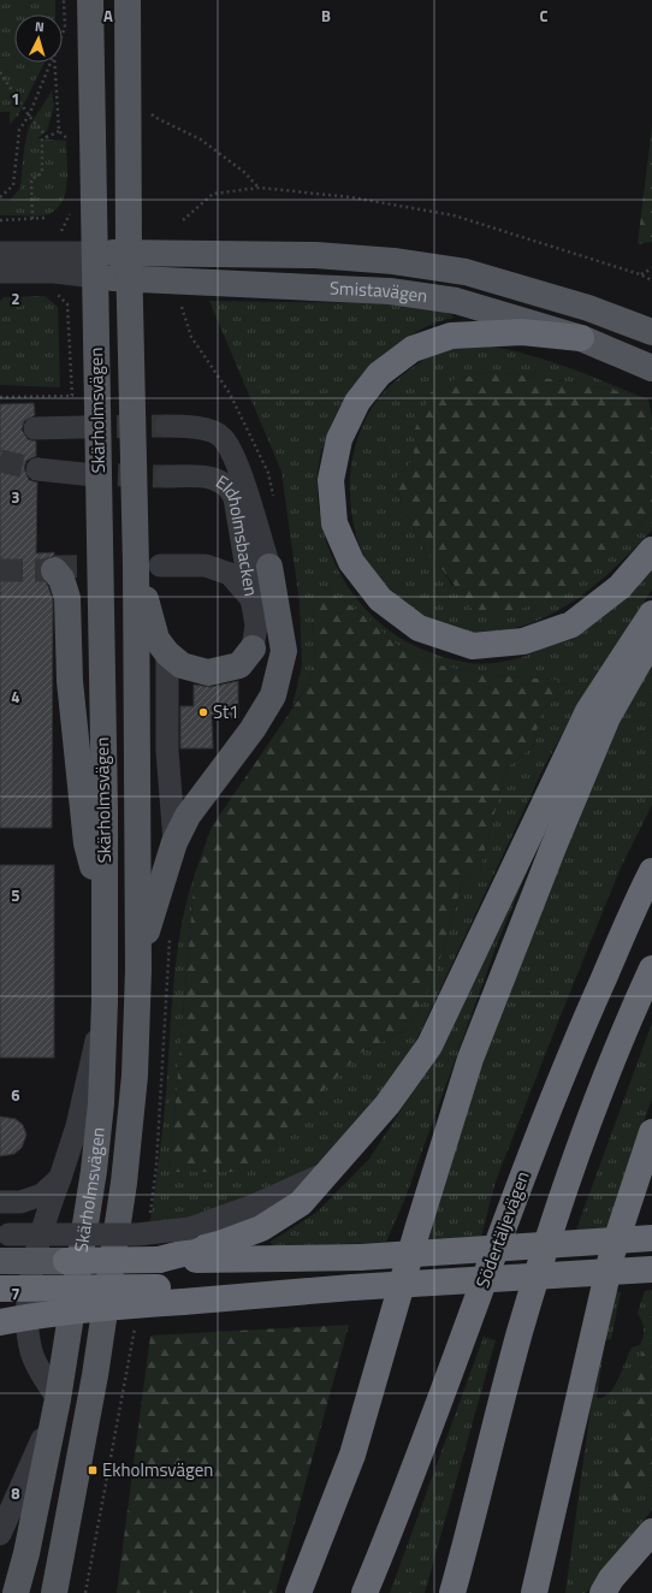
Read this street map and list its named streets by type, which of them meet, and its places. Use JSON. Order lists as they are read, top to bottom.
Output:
{
  "streets": {
    "highway": ["Södertäljevägen"],
    "main road": ["Smistavägen", "Skärholmsvägen"],
    "street": ["Eldholmsbacken"]
  },
  "crossings": [
    ["Smistavägen", "Skärholmsvägen"],
    ["Skärholmsvägen", "Eldholmsbacken"]
  ],
  "places": {
    "other": ["St1"],
    "transit": ["Ekholmsvägen"]
  },
  "north": "top",
  "grid": {
    "columns": ["A", "B", "C"],
    "rows": [
      "1",
      "2",
      "3",
      "4",
      "5",
      "6",
      "7",
      "8"
    ]
  }
}
